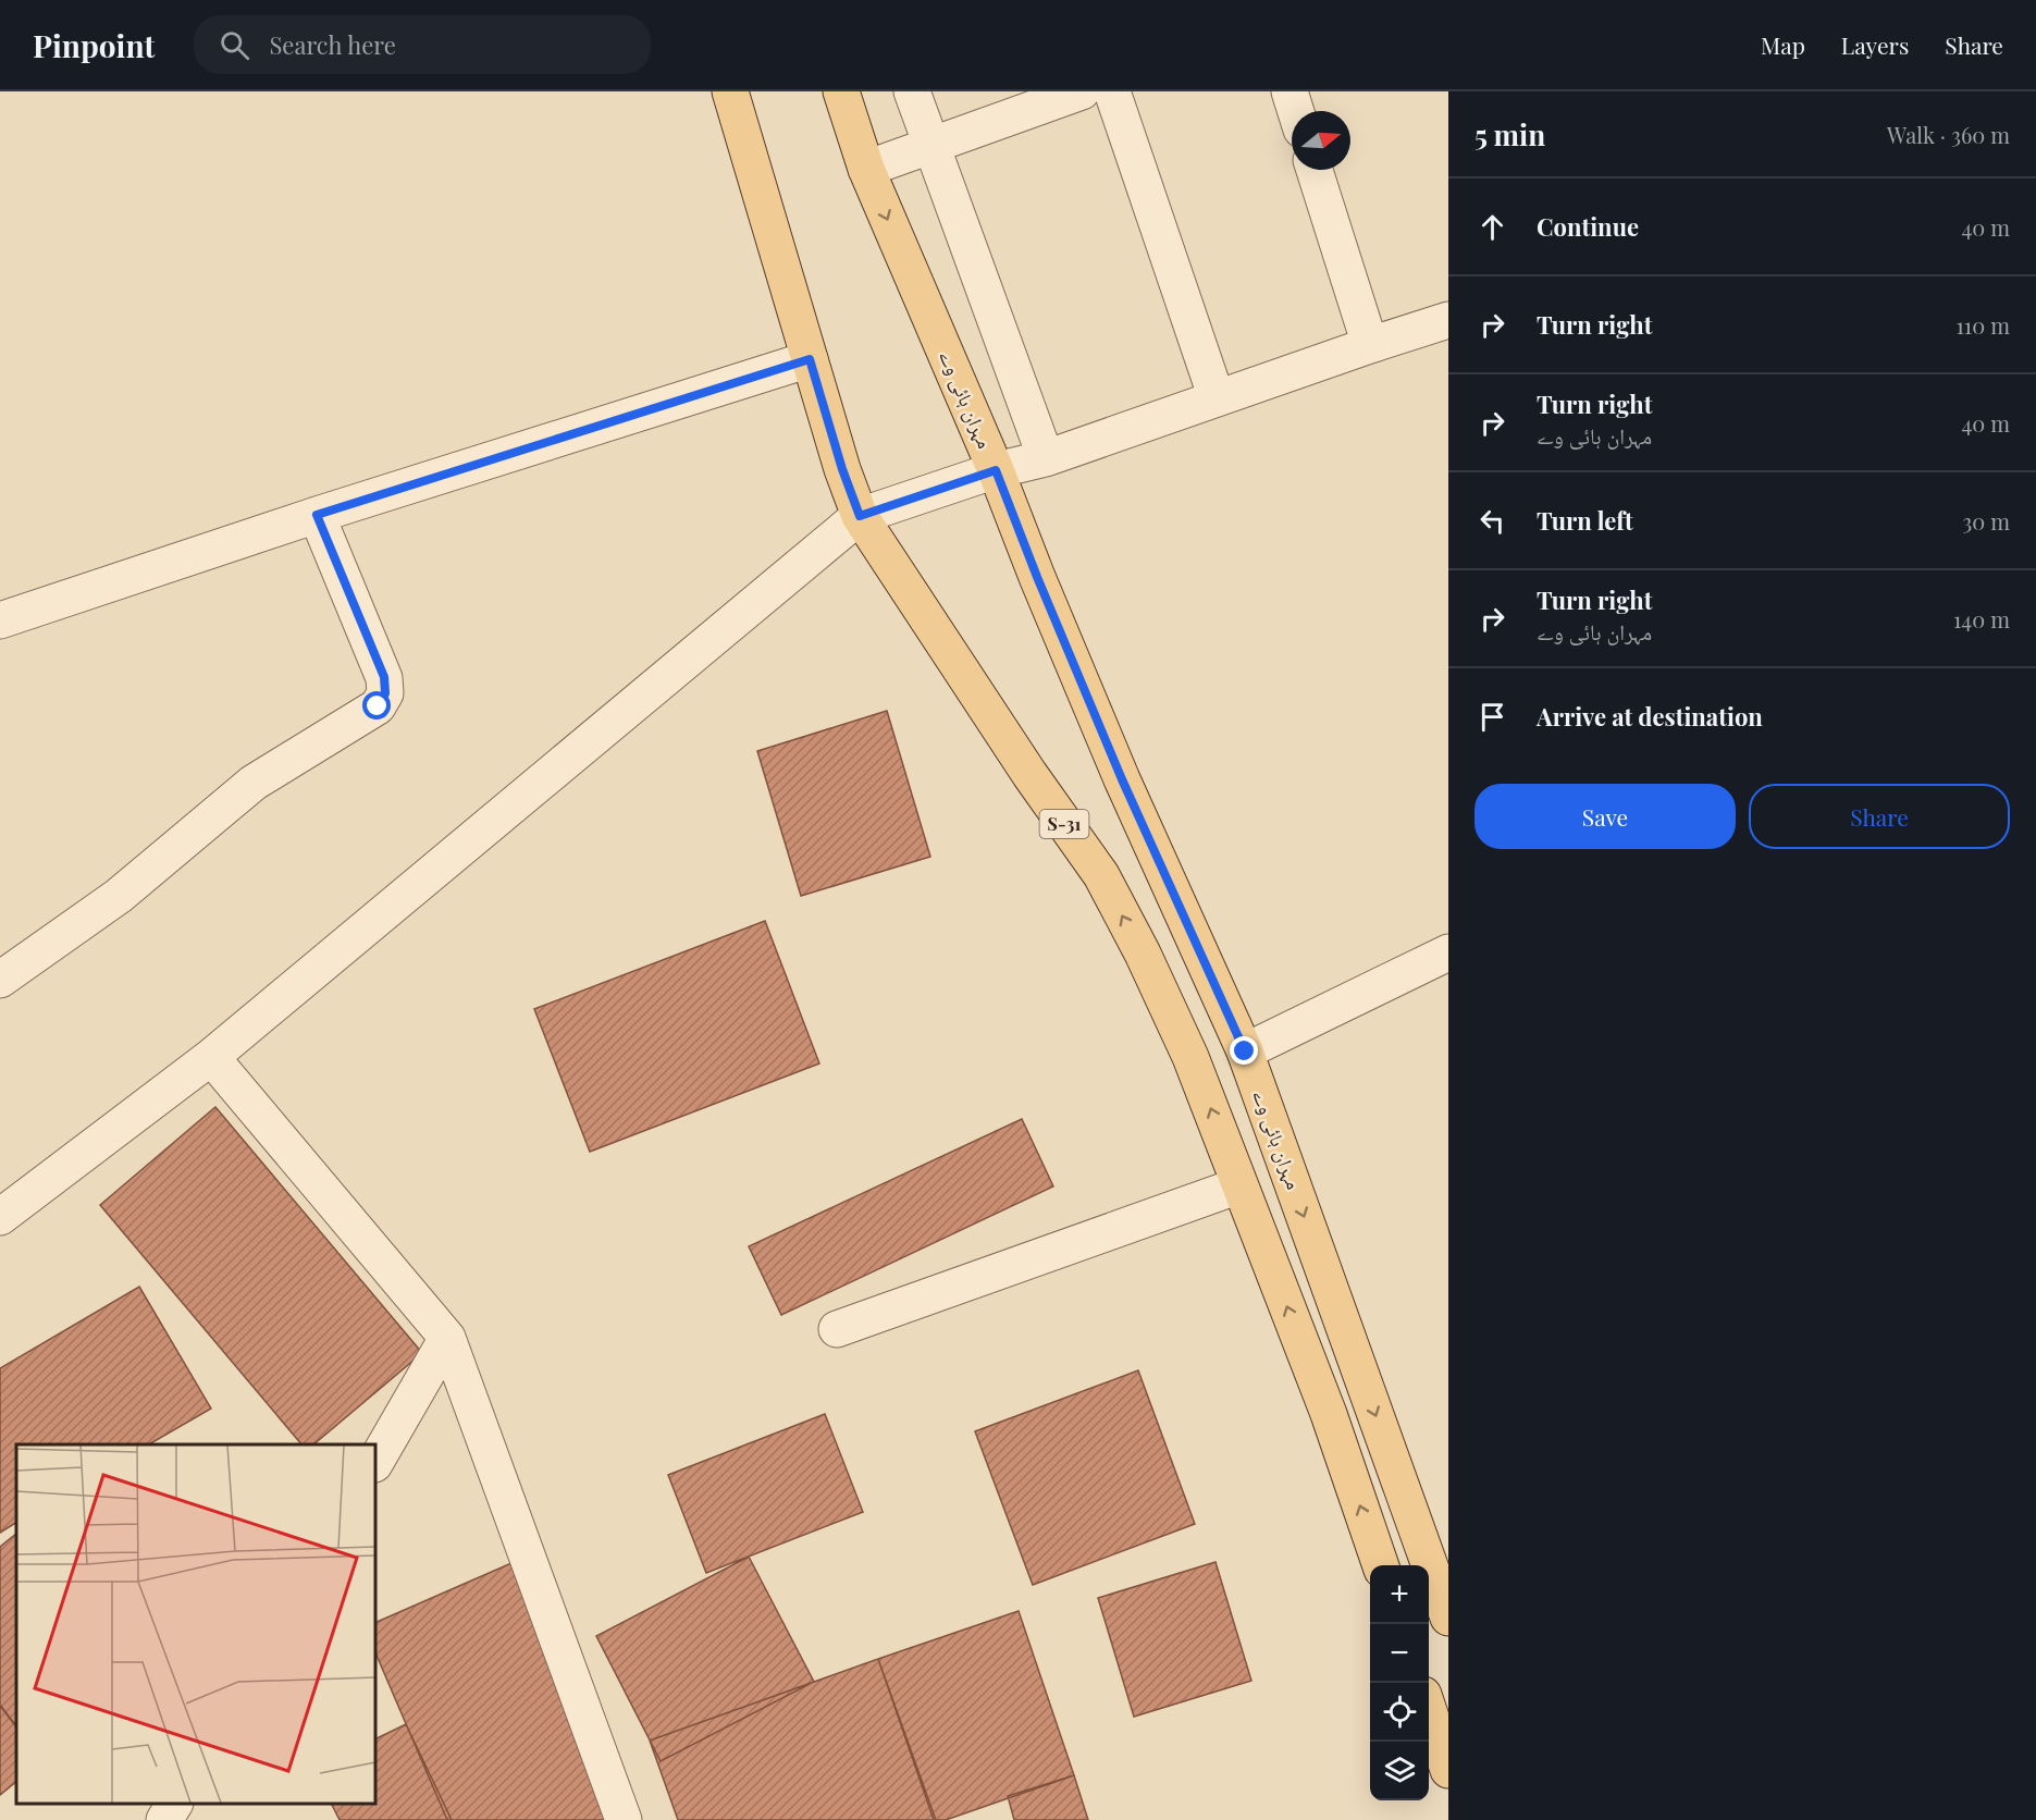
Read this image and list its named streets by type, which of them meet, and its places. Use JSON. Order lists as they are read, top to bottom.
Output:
{
  "streets": {
    "main road": ["مہران ہائی وے", "S-31"]
  },
  "north": "right",
  "page": {
    "header": "Pinpoint",
    "search": "Search here",
    "nav": ["Map", "Layers", "Share"],
    "heading": ["5 min", "Walk · 360 m"],
    "list": [
      ["Continue", "40 m"],
      ["Turn right", "110 m"],
      ["Turn right", "مہران ہائی وے", "40 m"],
      ["Turn left", "30 m"],
      ["Turn right", "مہران ہائی وے", "140 m"],
      "Arrive at destination"
    ],
    "buttons": ["Save", "Share"],
    "map_buttons": ["+", "−"]
  }
}
